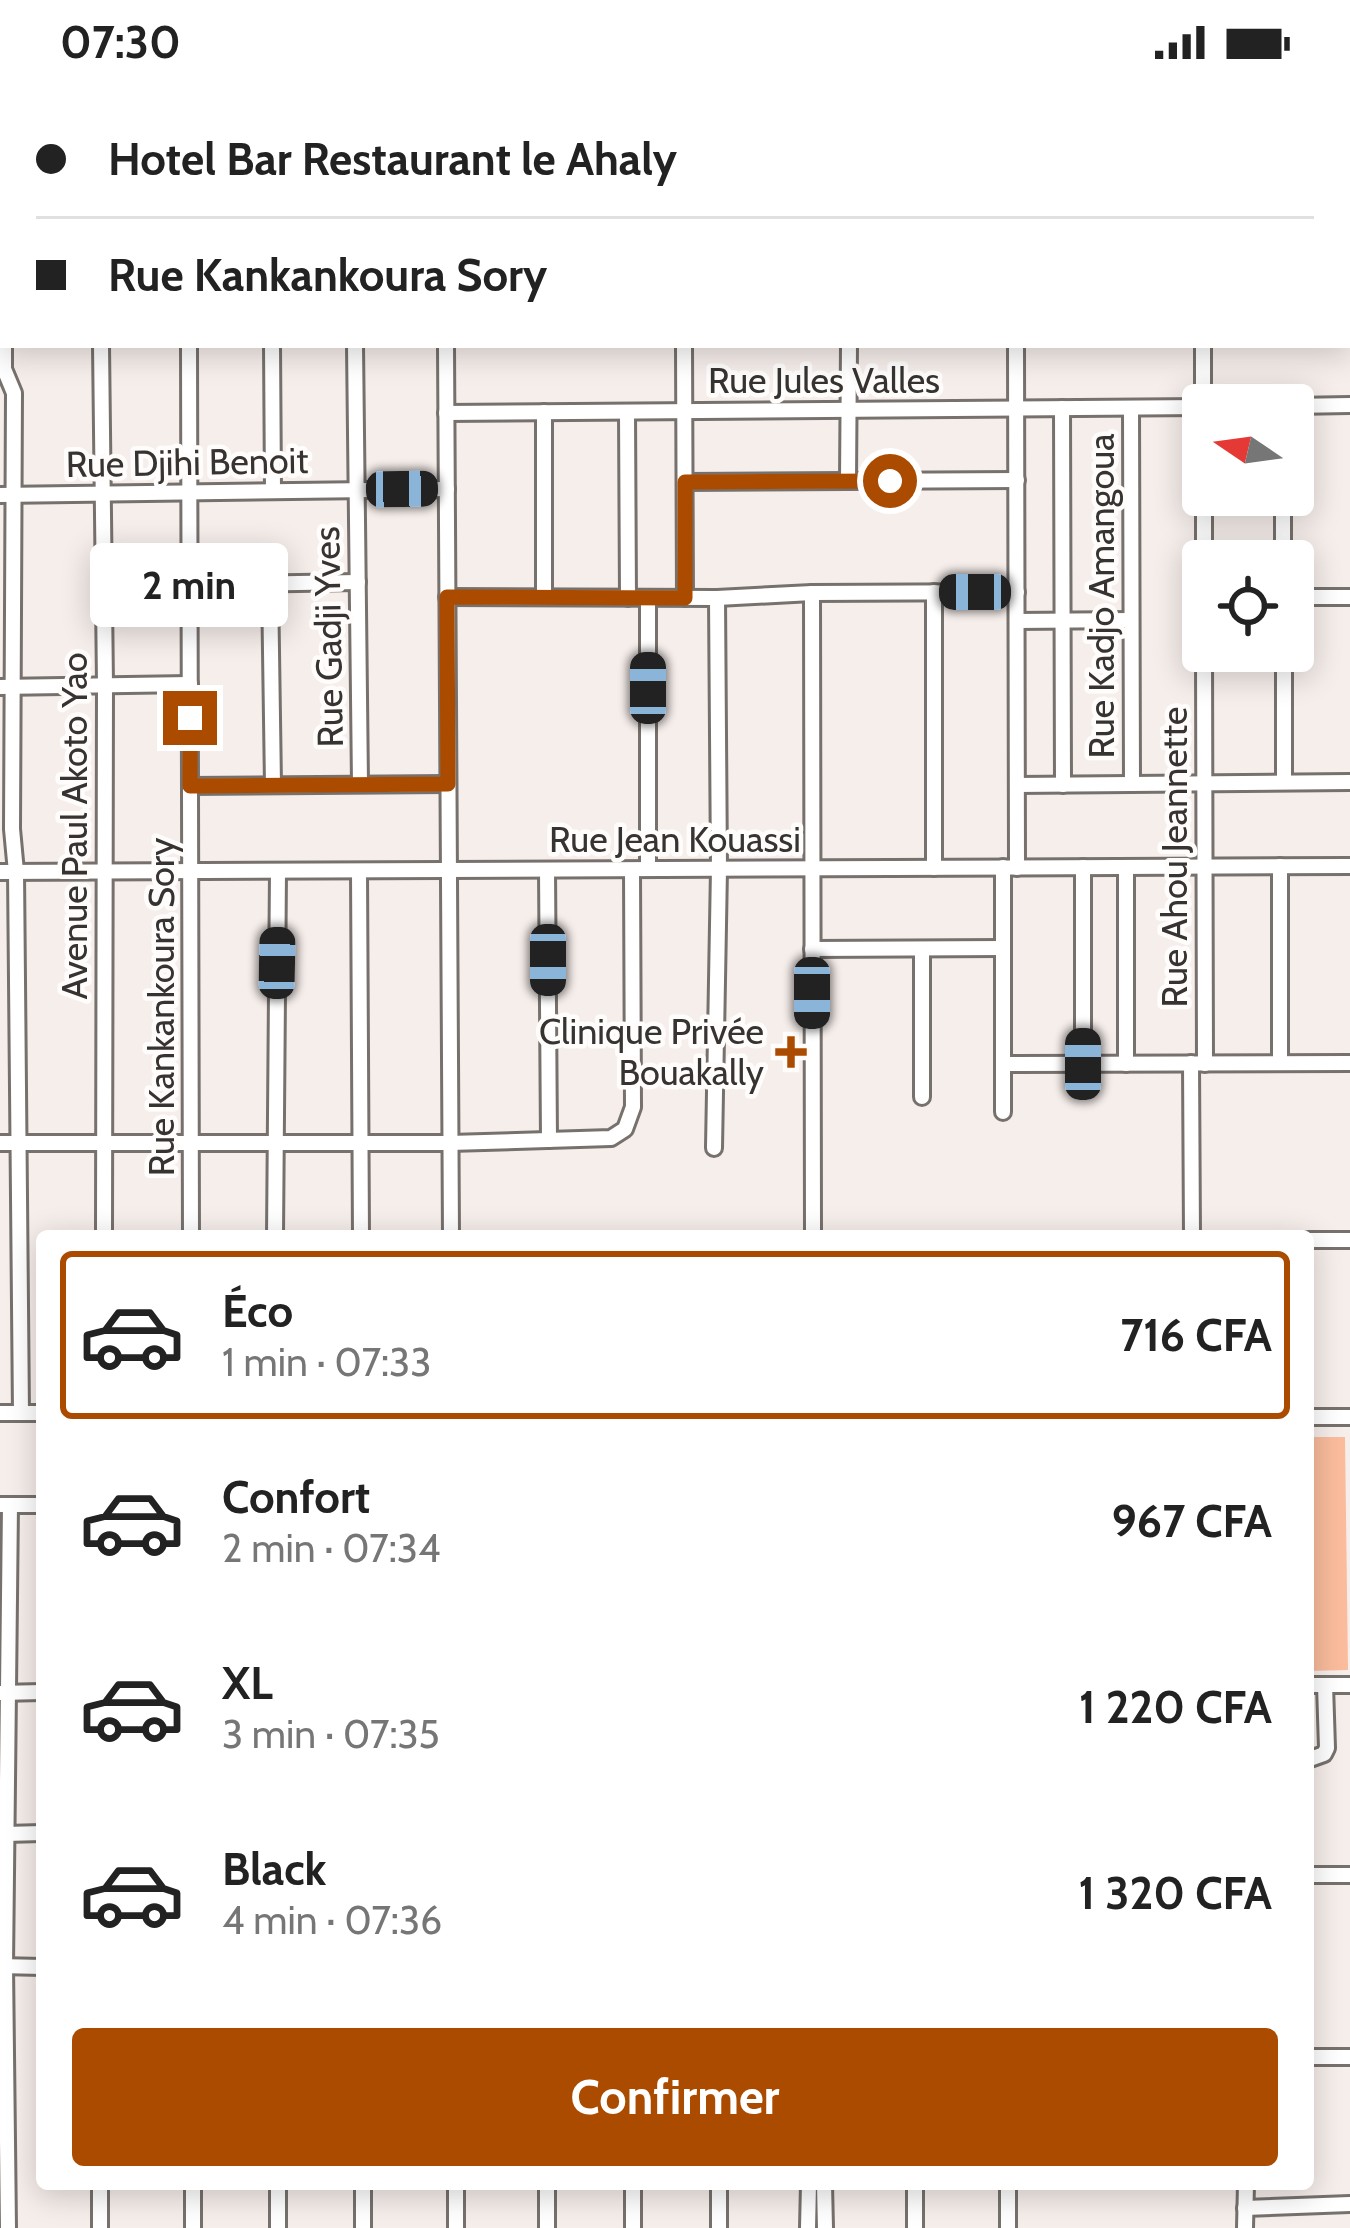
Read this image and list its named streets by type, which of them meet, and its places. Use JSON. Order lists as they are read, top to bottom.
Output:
{
  "streets": {
    "street": [
      "Rue Jules Valles",
      "Rue Djihi Benoit",
      "Rue Kadjo Amangoua",
      "Rue Gadji Yves",
      "Avenue Paul Akoto Yao",
      "Rue Jean Kouassi",
      "Rue Ahou Jeannette",
      "Rue Kankankoura Sory"
    ]
  },
  "crossings": [
    ["Rue Jules Valles", "Rue Kadjo Amangoua"],
    ["Rue Djihi Benoit", "Rue Gadji Yves"],
    ["Rue Djihi Benoit", "Avenue Paul Akoto Yao"],
    ["Rue Djihi Benoit", "Rue Kankankoura Sory"],
    ["Avenue Paul Akoto Yao", "Rue Jean Kouassi"],
    ["Rue Jean Kouassi", "Rue Ahou Jeannette"],
    ["Rue Jean Kouassi", "Rue Kankankoura Sory"]
  ],
  "places": {
    "health": ["Clinique Privée Bouakally"]
  },
  "north": "left",
  "page": {
    "status": "07:30",
    "banner": ["Hotel Bar Restaurant le Ahaly", "Rue Kankankoura Sory"],
    "bubble": "2 min",
    "list": [
      {
        "name": "Éco",
        "note": "1 min · 07:33",
        "value": "716 CFA"
      },
      {
        "name": "Confort",
        "note": "2 min · 07:34",
        "value": "967 CFA"
      },
      {
        "name": "XL",
        "note": "3 min · 07:35",
        "value": "1 220 CFA"
      },
      {
        "name": "Black",
        "note": "4 min · 07:36",
        "value": "1 320 CFA"
      }
    ],
    "buttons": "Confirmer"
  }
}
